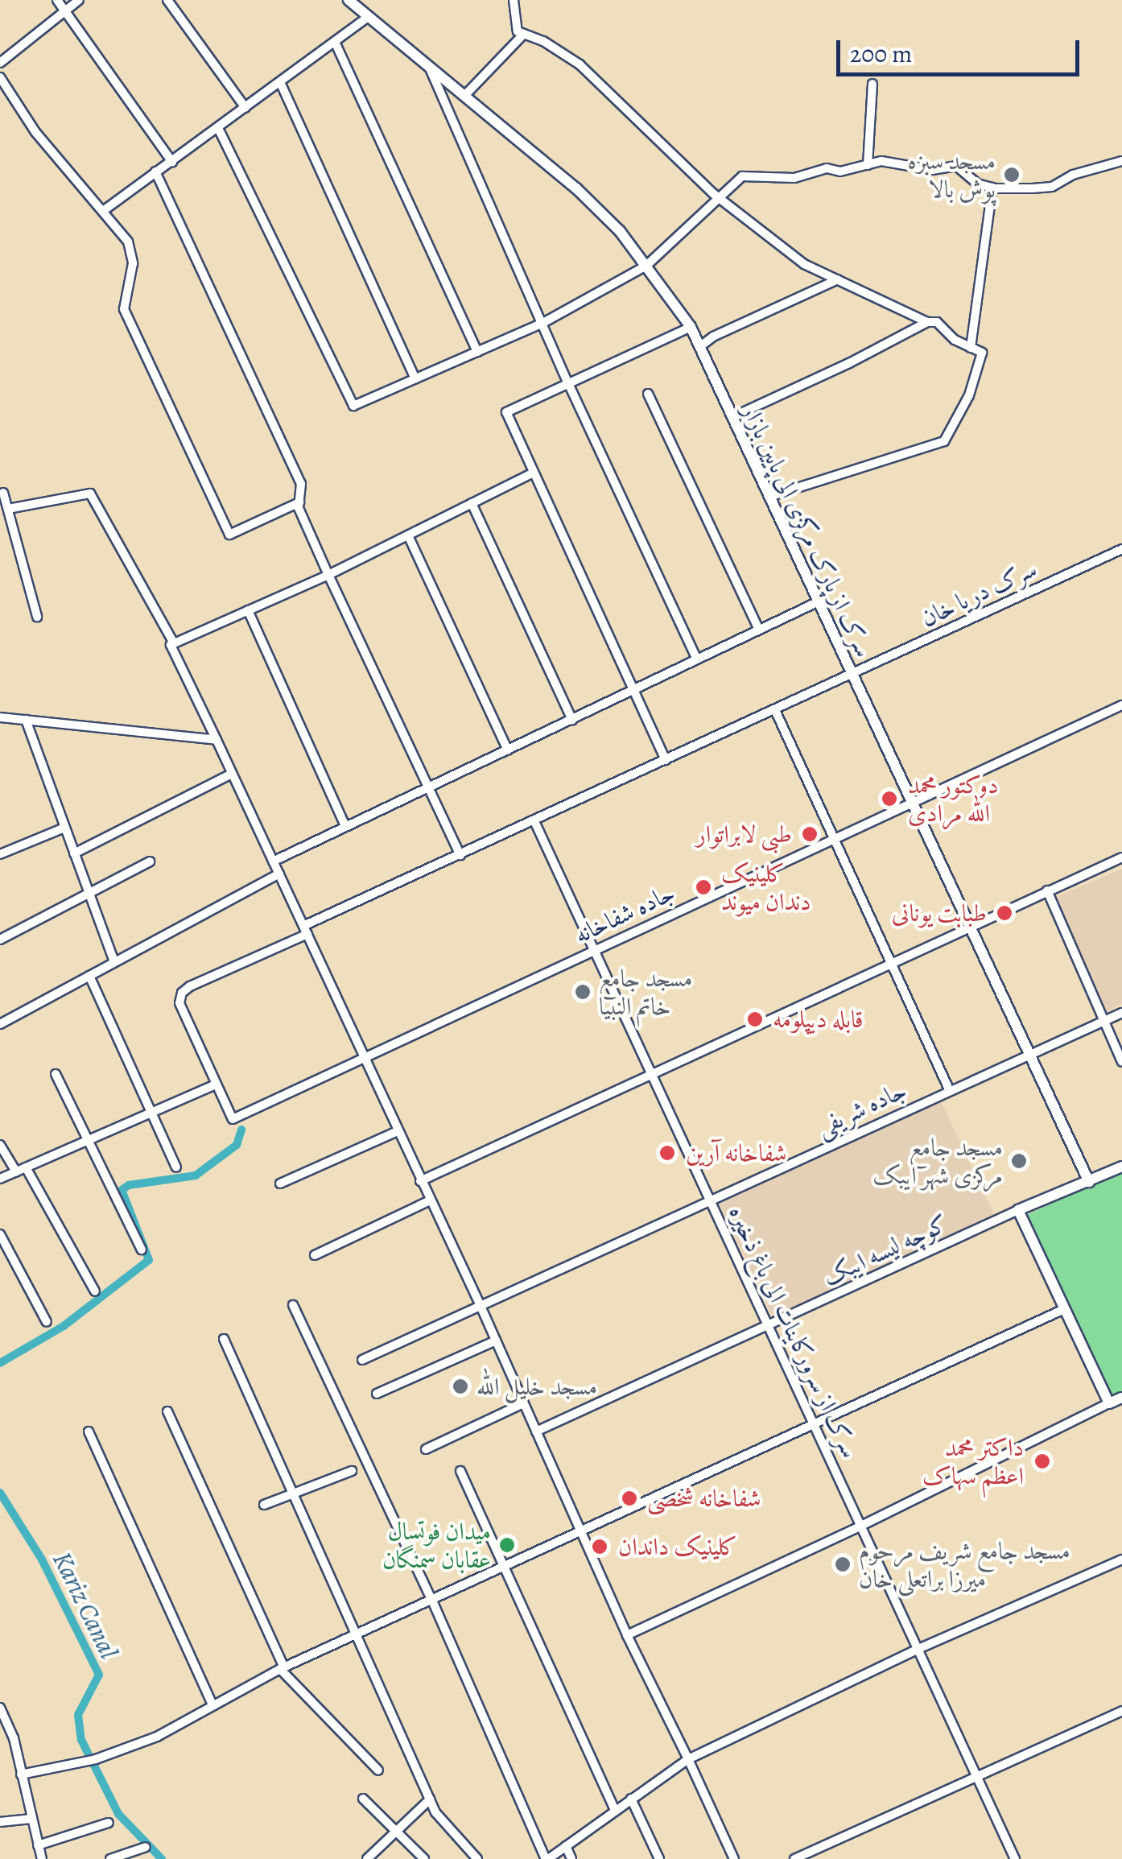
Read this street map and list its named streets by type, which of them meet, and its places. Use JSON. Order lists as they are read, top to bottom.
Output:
{
  "streets": {
    "main road": ["سرک از پارک مرکزی الی پایین بازار"],
    "street": [
      "سرک دریا خان",
      "جاده شفاخانه",
      "جاده شریفی",
      "کوچه لیسه ایبک",
      "سرک از سرورکاینات الی باغ ذخیره"
    ]
  },
  "crossings": [
    ["سرک از پارک مرکزی الی پایین بازار", "سرک دریا خان"],
    ["سرک از پارک مرکزی الی پایین بازار", "جاده شفاخانه"],
    ["سرک از پارک مرکزی الی پایین بازار", "جاده شریفی"],
    ["سرک دریا خان", "جاده شفاخانه"],
    ["سرک دریا خان", "سرک از سرورکاینات الی باغ ذخیره"],
    ["جاده شفاخانه", "سرک از سرورکاینات الی باغ ذخیره"],
    ["جاده شریفی", "سرک از سرورکاینات الی باغ ذخیره"],
    ["کوچه لیسه ایبک", "سرک از سرورکاینات الی باغ ذخیره"]
  ],
  "water": ["Kariz Canal"],
  "places": [
    "مسجد سبزه پوش بالا",
    "دوکتور محمد الله مرادی",
    "طبی لابراتوار",
    "کلینیک دندان میوند",
    "طبابت یونانی",
    "مسجد جامع خاتم النبیا",
    "قابله دیپلومه",
    "شفاخانه آرین",
    "مسجد جامع مرکزی شهر ایبک",
    "مسجد خلیل الله",
    "داکتر محمد اعظم سهاک",
    "شفاخانه شخصی",
    "میدان فوتسال عقابان سمنگان",
    "کلینیک داندان",
    "مسجد جامع شریف مرحوم میرزا براتعلی خان"
  ],
  "scale_bar": "200 m"
}
